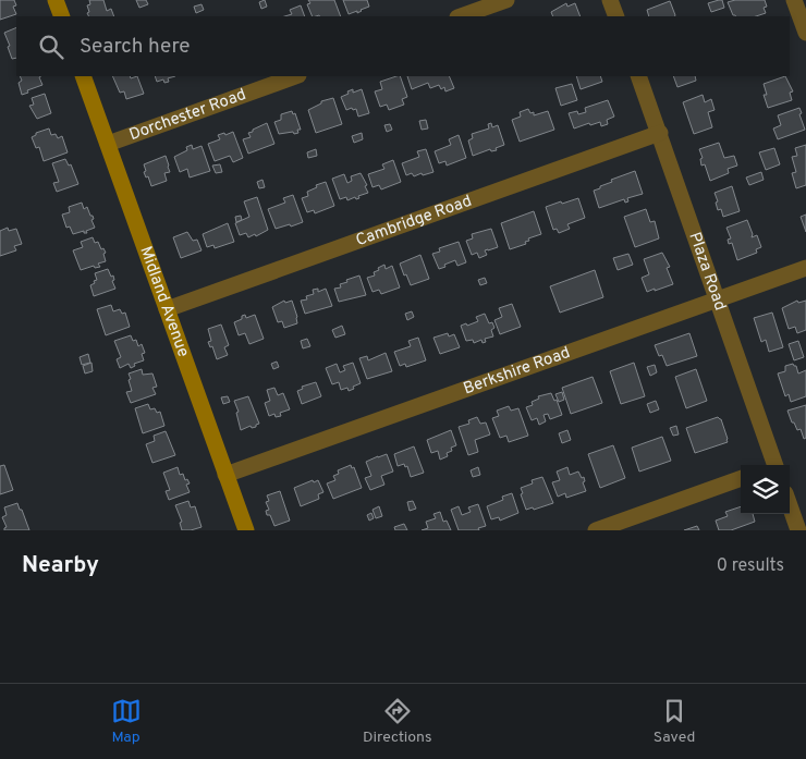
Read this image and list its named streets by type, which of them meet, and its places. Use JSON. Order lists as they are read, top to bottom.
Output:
{
  "streets": {
    "street": [
      "Dorchester Road",
      "Cambridge Road",
      "Plaza Road",
      "Midland Avenue",
      "Berkshire Road"
    ]
  },
  "crossings": [
    ["Dorchester Road", "Midland Avenue"],
    ["Cambridge Road", "Plaza Road"],
    ["Cambridge Road", "Midland Avenue"],
    ["Plaza Road", "Berkshire Road"],
    ["Midland Avenue", "Berkshire Road"]
  ],
  "page": {
    "search": "Search here",
    "heading": ["Nearby", "0 results"],
    "nav": ["Map", "Directions", "Saved"]
  }
}
